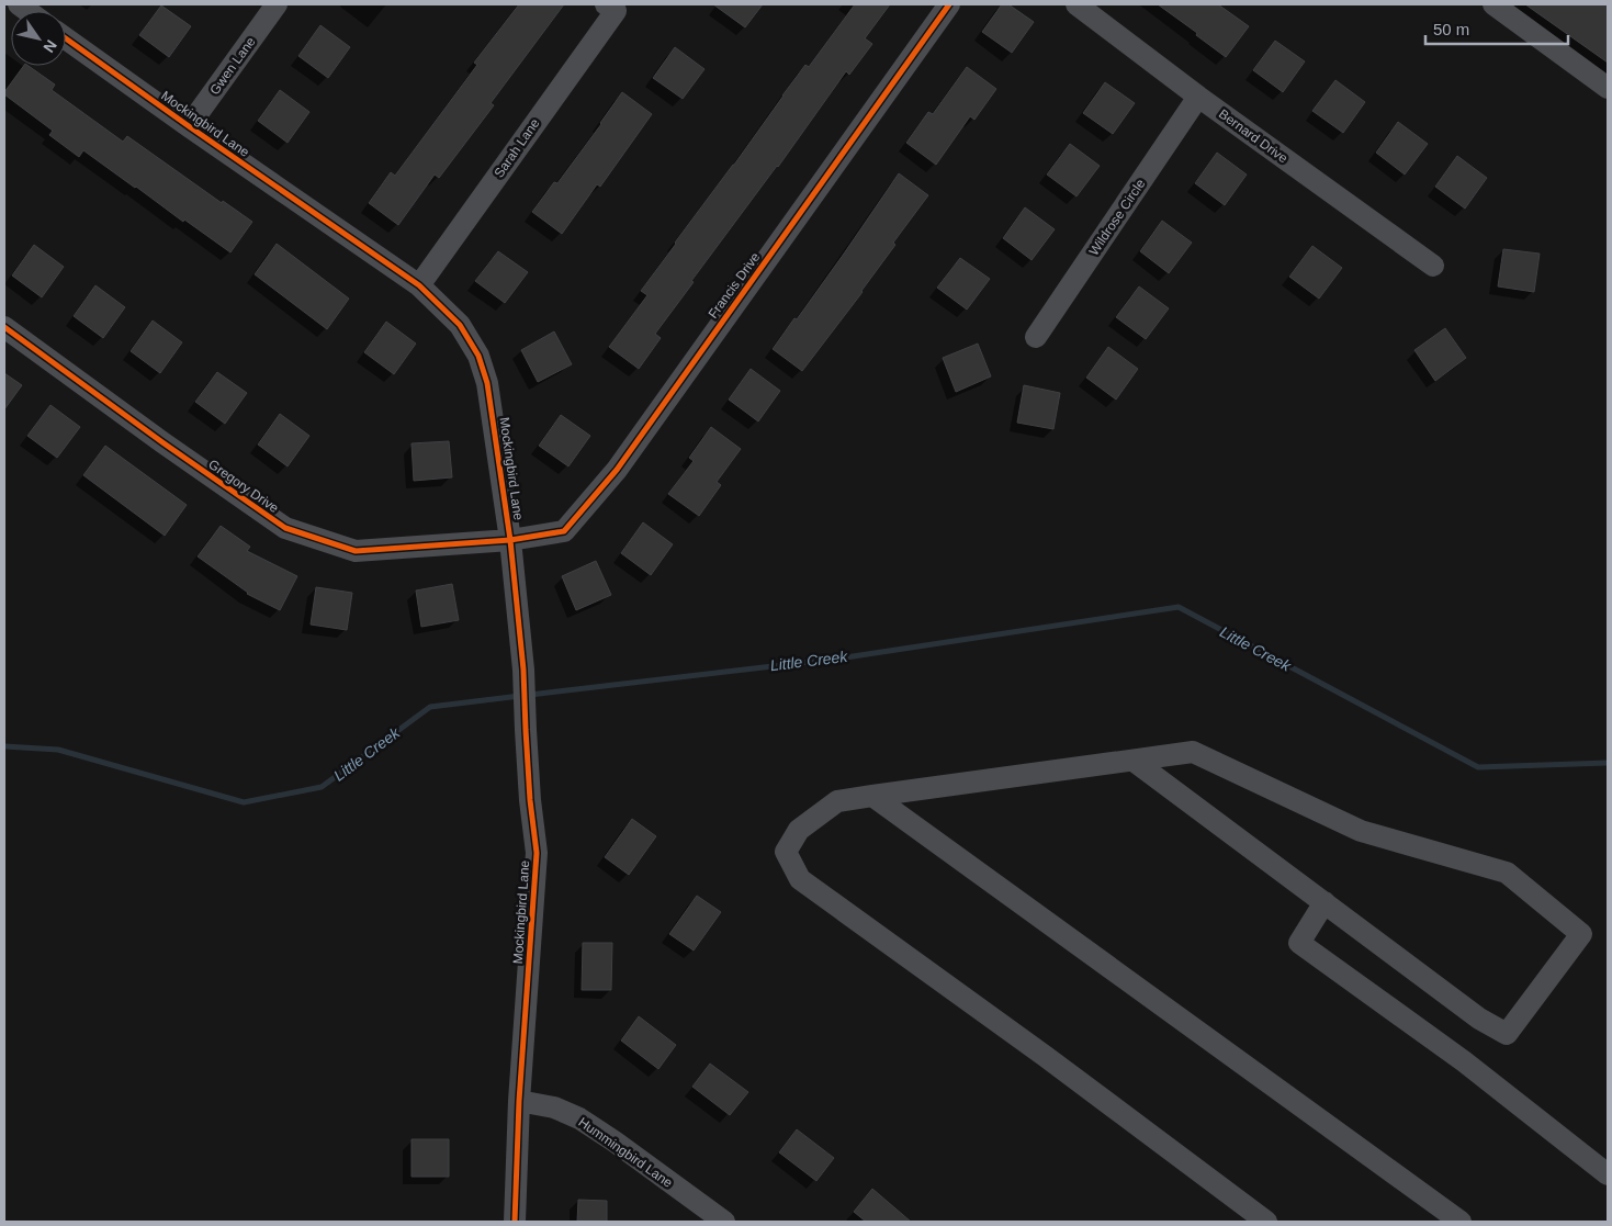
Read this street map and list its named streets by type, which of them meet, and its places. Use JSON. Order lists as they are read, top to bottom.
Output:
{
  "streets": {
    "street": [
      "Gwen Lane",
      "Mockingbird Lane",
      "Bernard Drive",
      "Sarah Lane",
      "Wildrose Circle",
      "Francis Drive",
      "Gregory Drive",
      "Hummingbird Lane"
    ]
  },
  "crossings": [
    ["Gwen Lane", "Mockingbird Lane"],
    ["Mockingbird Lane", "Sarah Lane"],
    ["Mockingbird Lane", "Francis Drive"],
    ["Mockingbird Lane", "Gregory Drive"],
    ["Mockingbird Lane", "Hummingbird Lane"],
    ["Bernard Drive", "Wildrose Circle"],
    ["Francis Drive", "Gregory Drive"]
  ],
  "water": ["Little Creek"],
  "scale_bar": "50 m",
  "north": "bottom right"
}
